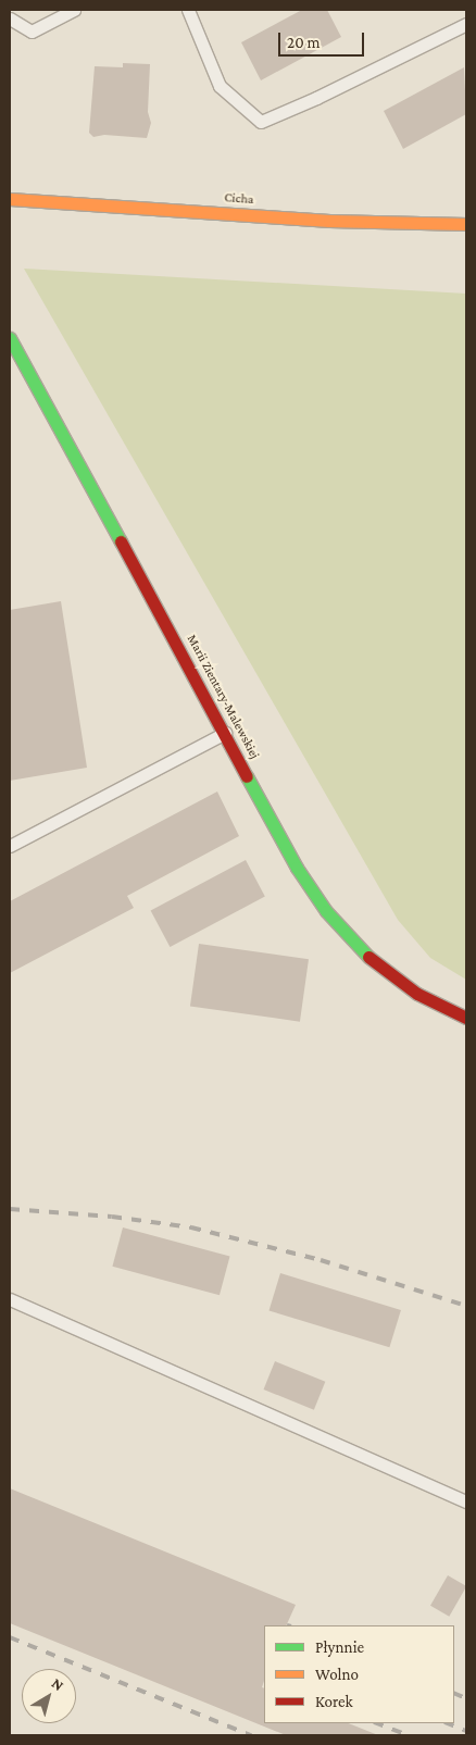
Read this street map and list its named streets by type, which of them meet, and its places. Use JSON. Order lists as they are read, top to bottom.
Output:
{
  "streets": {
    "street": ["Cicha", "Marii Zientary-Malewskiej"]
  },
  "legend": ["Płynnie", "Wolno", "Korek"],
  "scale_bar": "20 m",
  "north": "top right"
}
